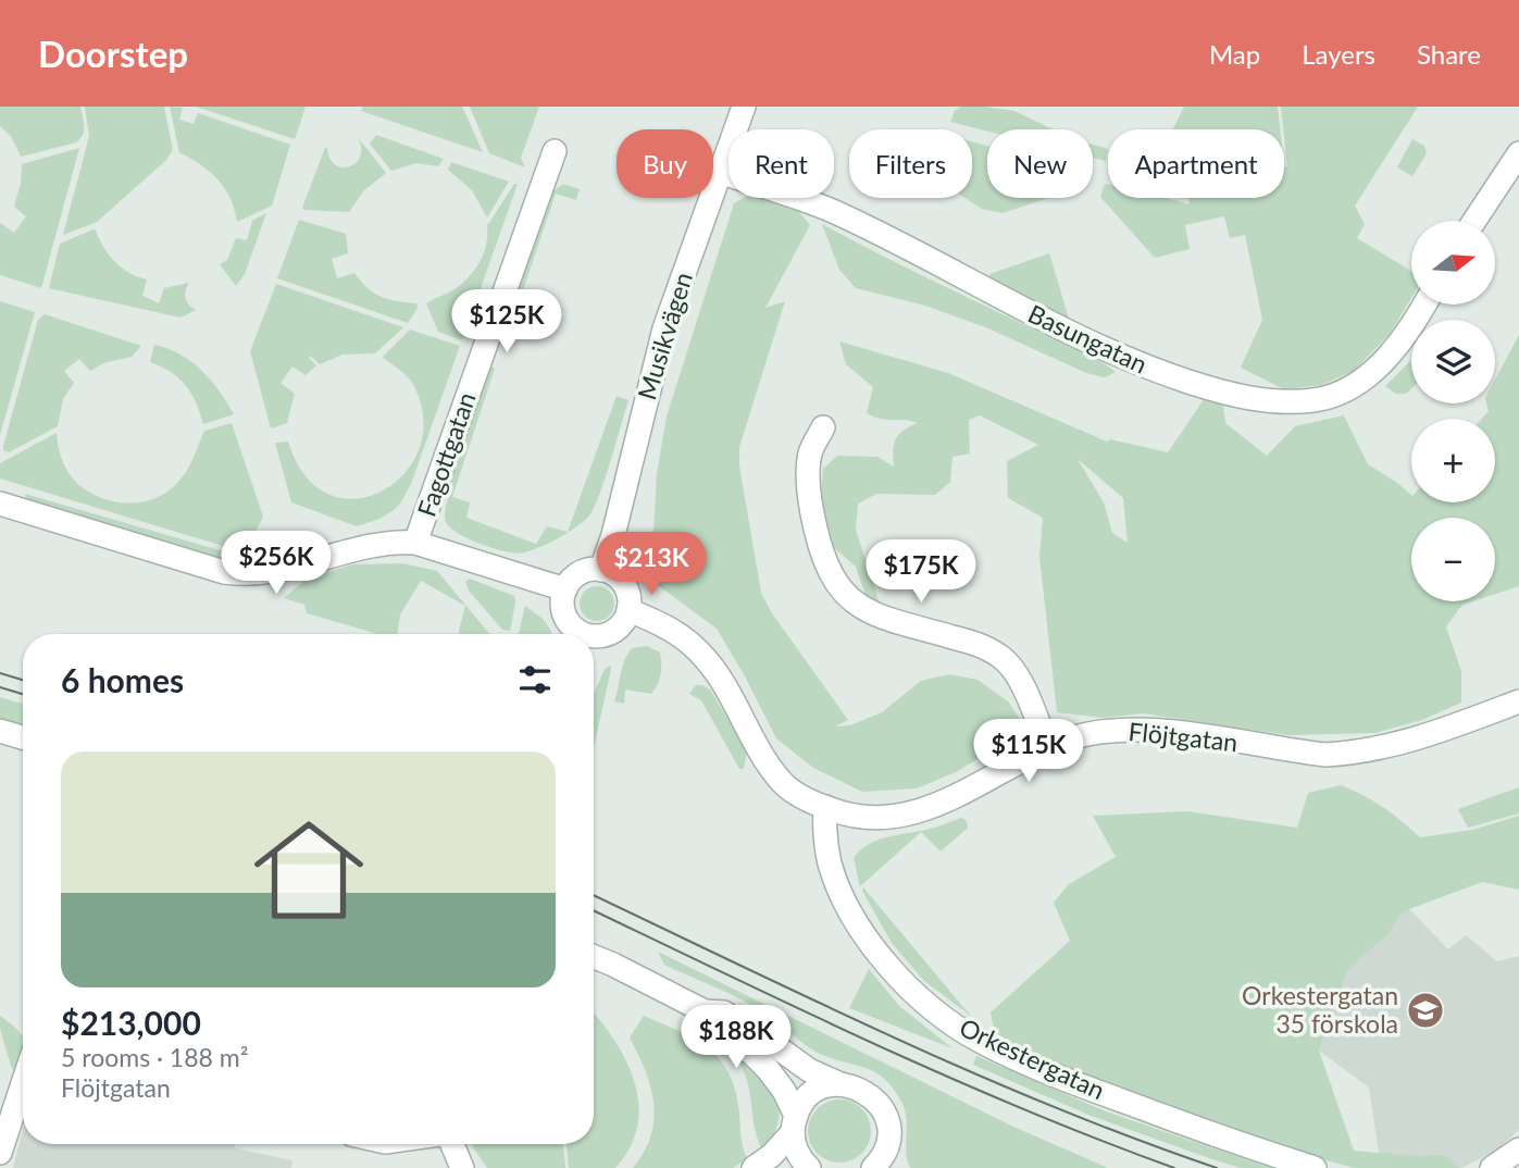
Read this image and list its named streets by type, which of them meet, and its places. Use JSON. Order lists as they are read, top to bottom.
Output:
{
  "streets": {
    "street": [
      "Musikvägen",
      "Basungatan",
      "Fagottgatan",
      "Flöjtgatan",
      "Orkestergatan"
    ]
  },
  "crossings": [
    ["Musikvägen", "Basungatan"],
    ["Flöjtgatan", "Orkestergatan"]
  ],
  "places": {
    "school or university": ["Orkestergatan 35 förskola"]
  },
  "north": "right",
  "page": {
    "header": "Doorstep",
    "nav": ["Map", "Layers", "Share"],
    "chip": [
      "Buy",
      "Rent",
      "Filters",
      "New",
      "Apartment"
    ],
    "map_buttons": ["+", "−"],
    "price": [
      "$125K",
      "$256K",
      "$213K",
      "$175K",
      "$115K",
      "$188K"
    ],
    "heading": "6 homes",
    "list": [
      {
        "name": "$213,000",
        "note": "5 rooms · 188 m² · Flöjtgatan"
      }
    ]
  }
}
